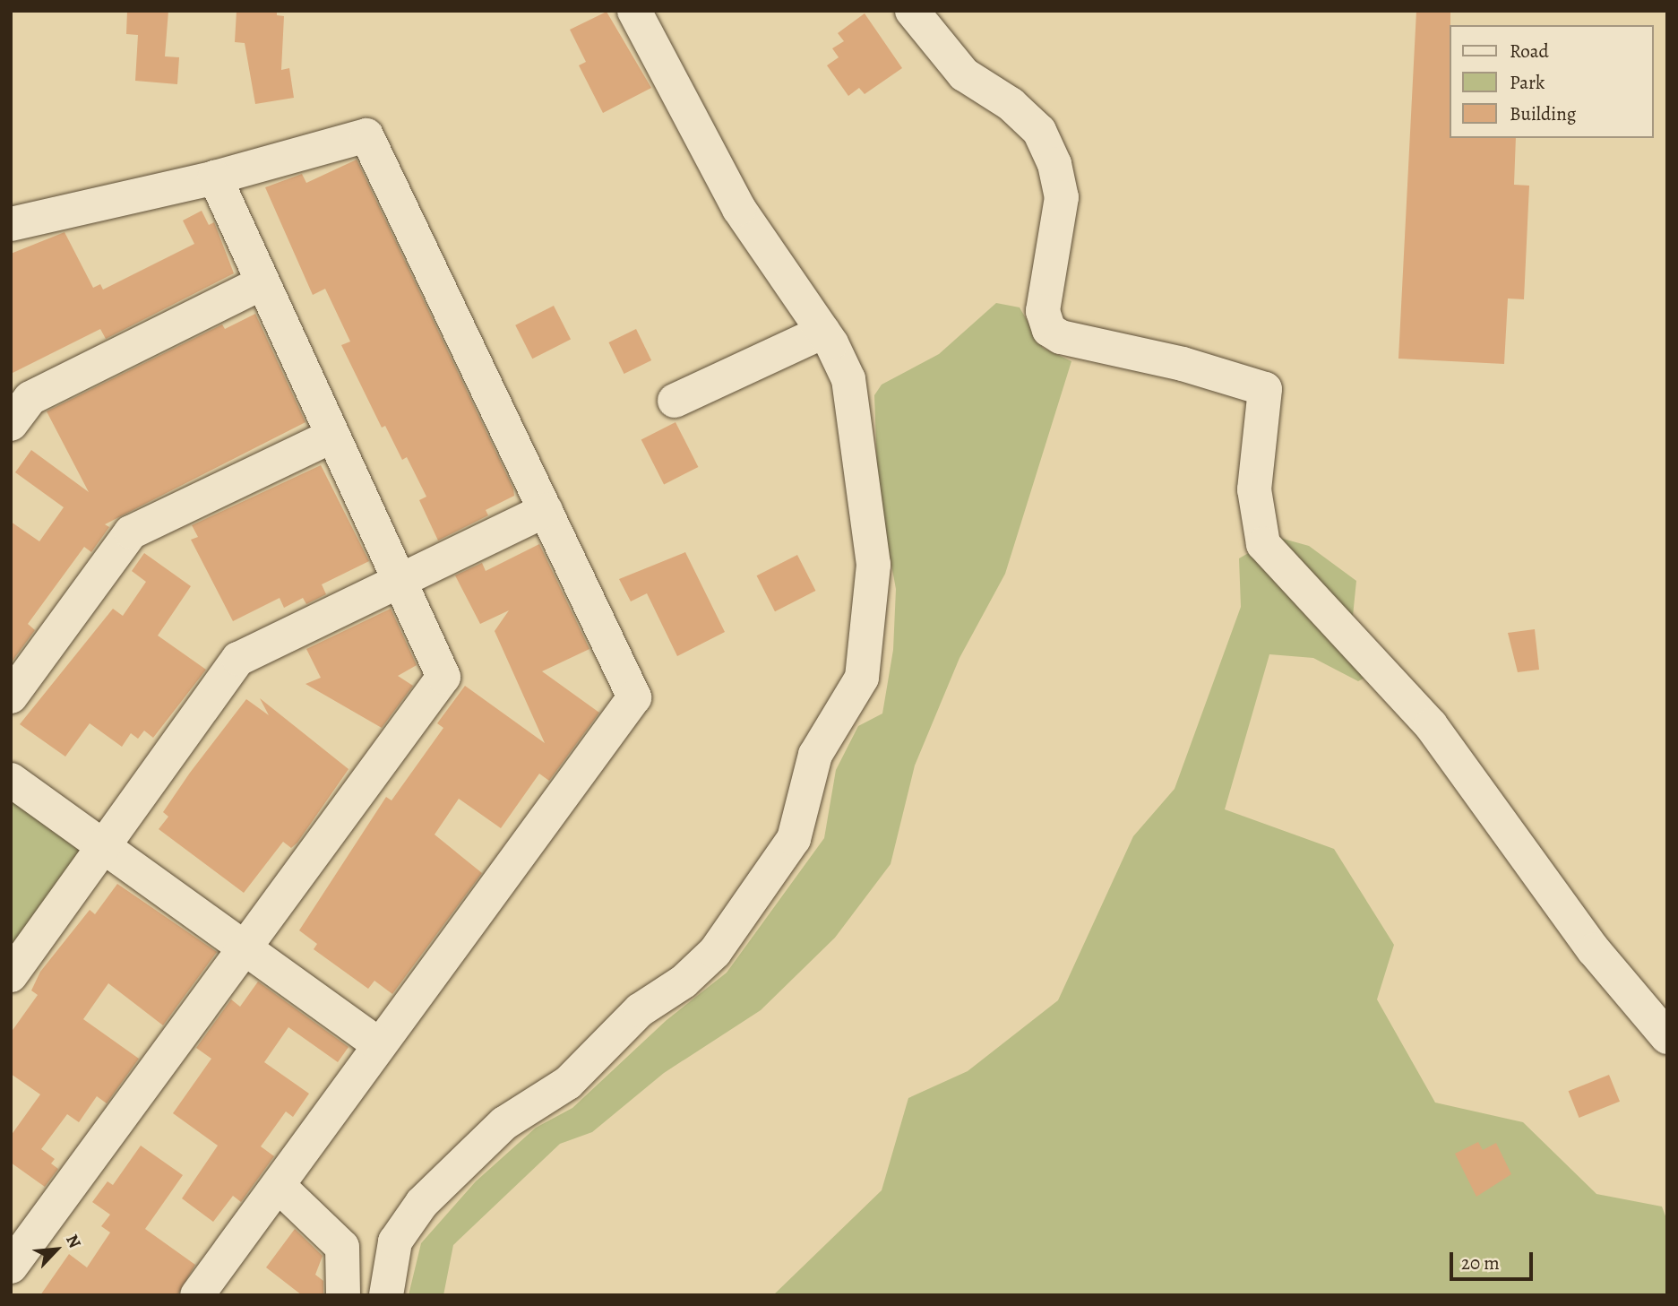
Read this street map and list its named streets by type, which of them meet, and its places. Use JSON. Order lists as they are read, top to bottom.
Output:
{
  "legend": ["Road", "Park", "Building"],
  "scale_bar": "20 m",
  "north": "top right"
}
